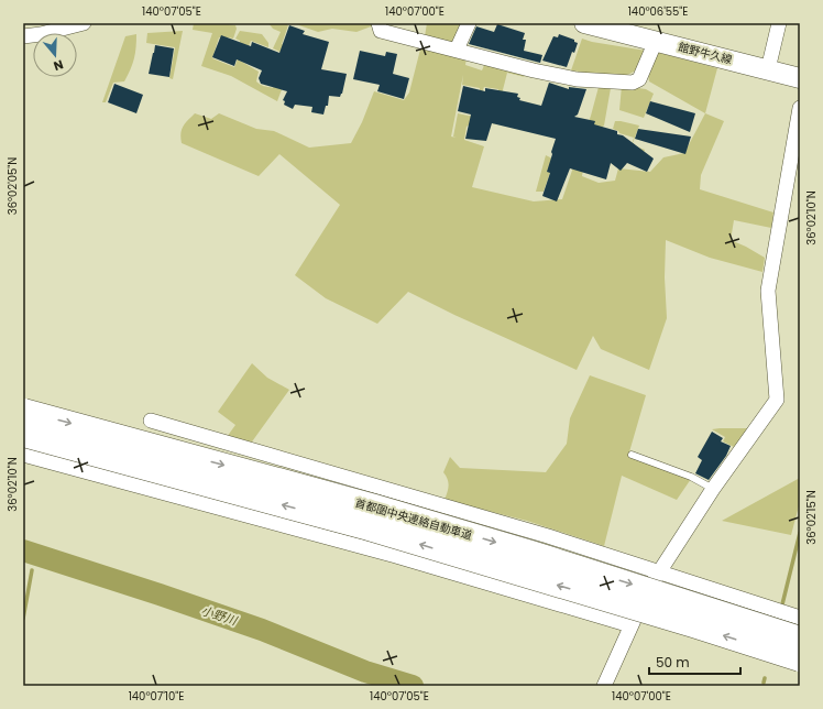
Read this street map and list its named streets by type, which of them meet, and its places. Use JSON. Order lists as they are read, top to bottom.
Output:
{
  "streets": {
    "highway": ["首都圏中央連絡自動車道"],
    "main road": ["館野牛久線"]
  },
  "water": ["小野川"],
  "scale_bar": "50 m",
  "north": "bottom",
  "coordinates": [
    "140°07'05\"E",
    "140°07'00\"E",
    "140°06'55\"E",
    "36°02'05\"N",
    "36°02'10\"N",
    "36°02'15\"N",
    "140°07'10\"E"
  ]
}
